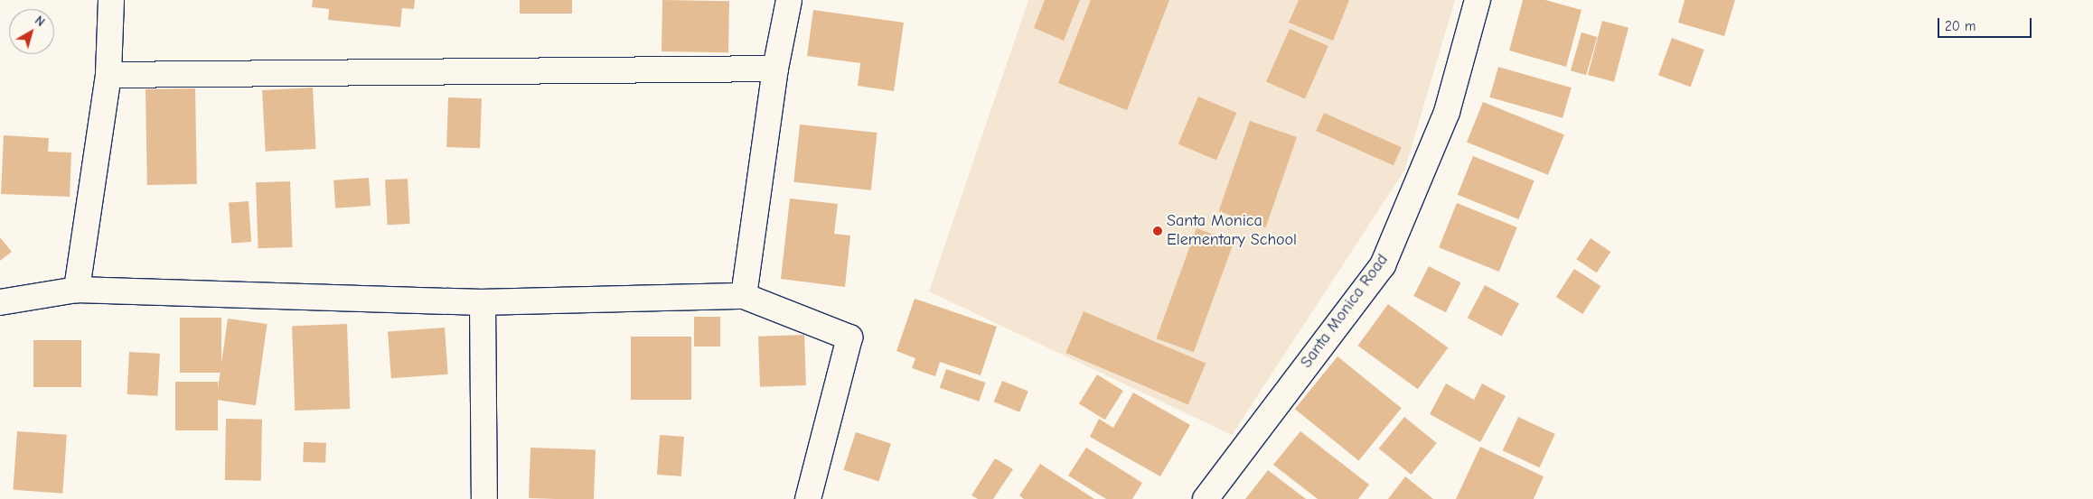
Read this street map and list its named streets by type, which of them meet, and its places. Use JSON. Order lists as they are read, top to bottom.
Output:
{
  "streets": {
    "street": ["Santa Monica Road"]
  },
  "places": ["Santa Monica Elementary School"],
  "scale_bar": "20 m",
  "north": "top right"
}
